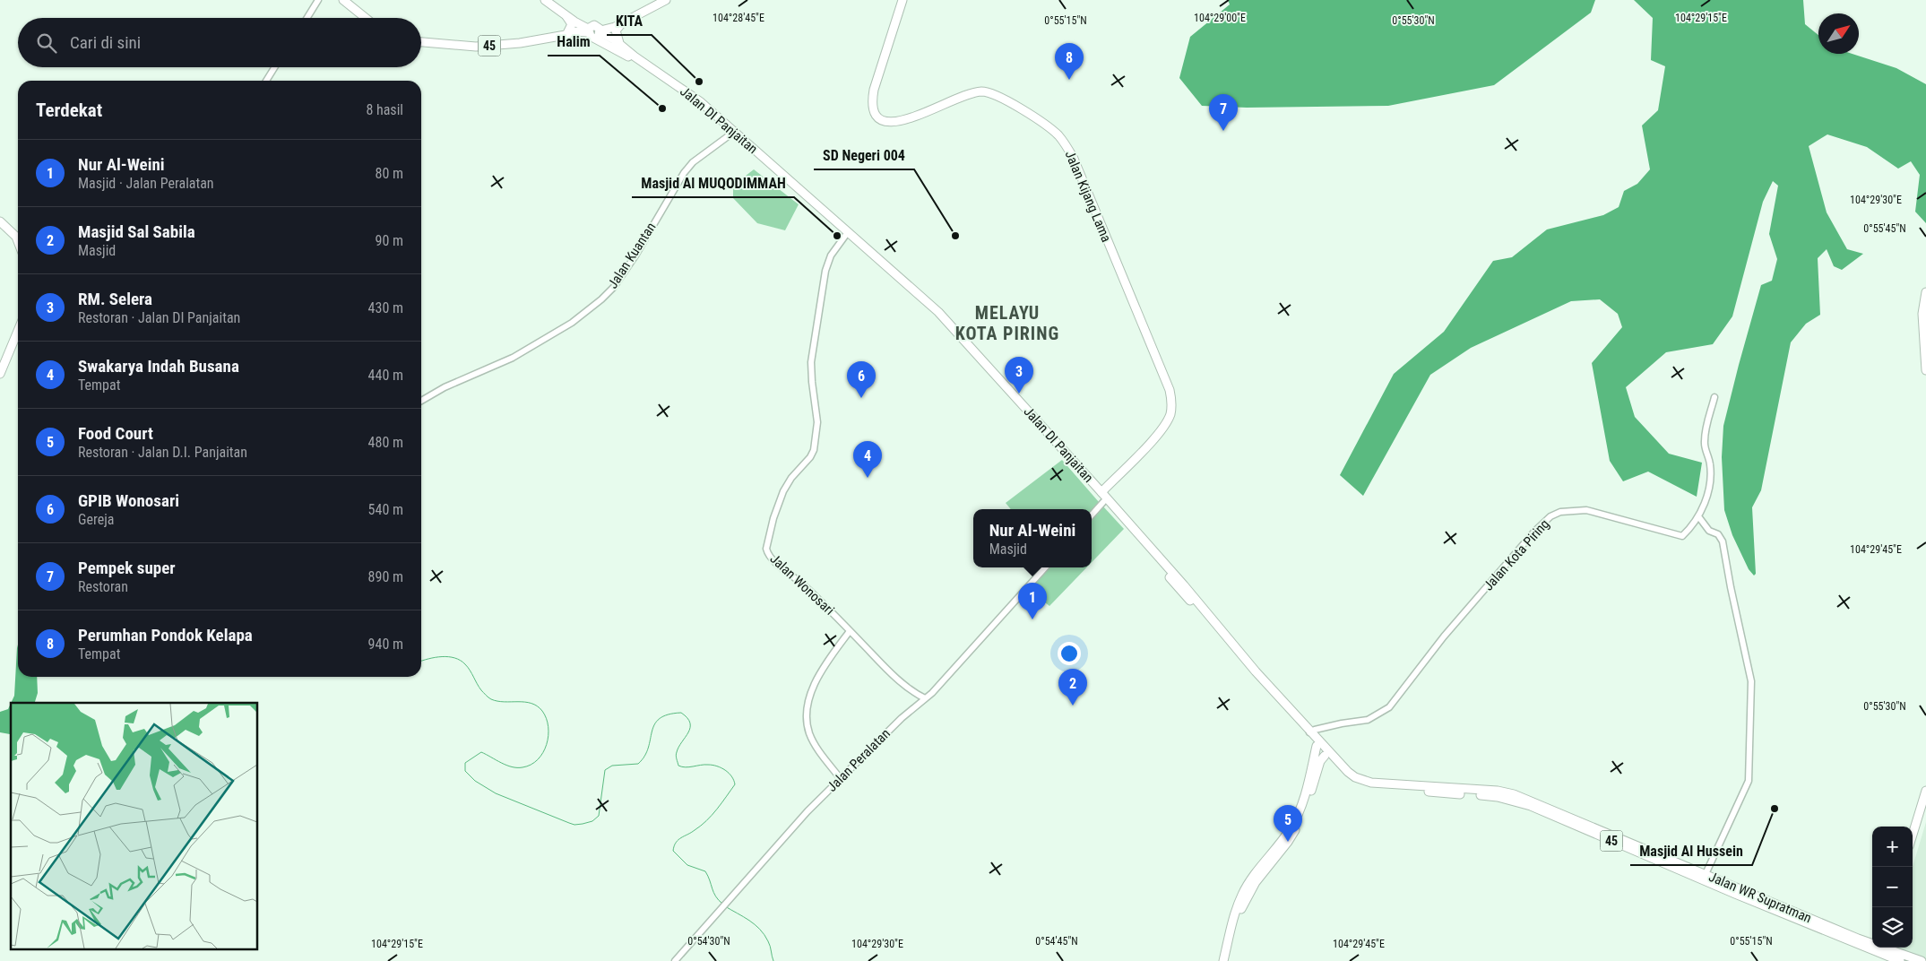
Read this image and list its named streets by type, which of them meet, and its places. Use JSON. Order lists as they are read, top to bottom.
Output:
{
  "streets": {
    "main road": [
      "45",
      "Jalan DI Panjaitan",
      "Jalan Kijang Lama",
      "Jalan WR Supratman"
    ],
    "street": [
      "Jalan Kuantan",
      "Jalan Kota Piring",
      "Jalan Wonosari",
      "Jalan Peralatan"
    ]
  },
  "crossings": [
    ["Jalan DI Panjaitan", "Jalan Kijang Lama"],
    ["Jalan DI Panjaitan", "Jalan Kuantan"],
    ["Jalan DI Panjaitan", "Jalan Kota Piring"],
    ["Jalan DI Panjaitan", "Jalan Wonosari"],
    ["Jalan DI Panjaitan", "Jalan WR Supratman"],
    ["Jalan Wonosari", "Jalan Peralatan"]
  ],
  "districts": ["MELAYU KOTA PIRING"],
  "places": [
    "KITA",
    "Halim",
    "Masjid Al MUQODIMMAH",
    "SD Negeri 004",
    "Masjid Al Hussein"
  ],
  "north": "top right",
  "page": {
    "search": "Cari di sini",
    "pins": [
      "8",
      "7",
      "3",
      "6",
      "4",
      "1",
      "2",
      "5"
    ],
    "heading": ["Terdekat", "8 hasil"],
    "list": [
      {
        "mark": "1",
        "name": "Nur Al-Weini",
        "note": "Masjid · Jalan Peralatan",
        "value": "80 m"
      },
      {
        "mark": "2",
        "name": "Masjid Sal Sabila",
        "note": "Masjid",
        "value": "90 m"
      },
      {
        "mark": "3",
        "name": "RM. Selera",
        "note": "Restoran · Jalan DI Panjaitan",
        "value": "430 m"
      },
      {
        "mark": "4",
        "name": "Swakarya Indah Busana",
        "note": "Tempat",
        "value": "440 m"
      },
      {
        "mark": "5",
        "name": "Food Court",
        "note": "Restoran · Jalan D.I. Panjaitan",
        "value": "480 m"
      },
      {
        "mark": "6",
        "name": "GPIB Wonosari",
        "note": "Gereja",
        "value": "540 m"
      },
      {
        "mark": "7",
        "name": "Pempek super",
        "note": "Restoran",
        "value": "890 m"
      },
      {
        "mark": "8",
        "name": "Perumhan Pondok Kelapa",
        "note": "Tempat",
        "value": "940 m"
      }
    ],
    "popup": ["Nur Al-Weini", "Masjid"],
    "map_buttons": ["+", "−"]
  },
  "coordinates": [
    "104°28'45\"E",
    "104°29'00\"E",
    "104°29'15\"E",
    "0°55'15\"N",
    "0°55'30\"N",
    "104°29'30\"E",
    "0°55'45\"N",
    "104°29'45\"E",
    "0°54'30\"N",
    "0°54'45\"N"
  ]
}
